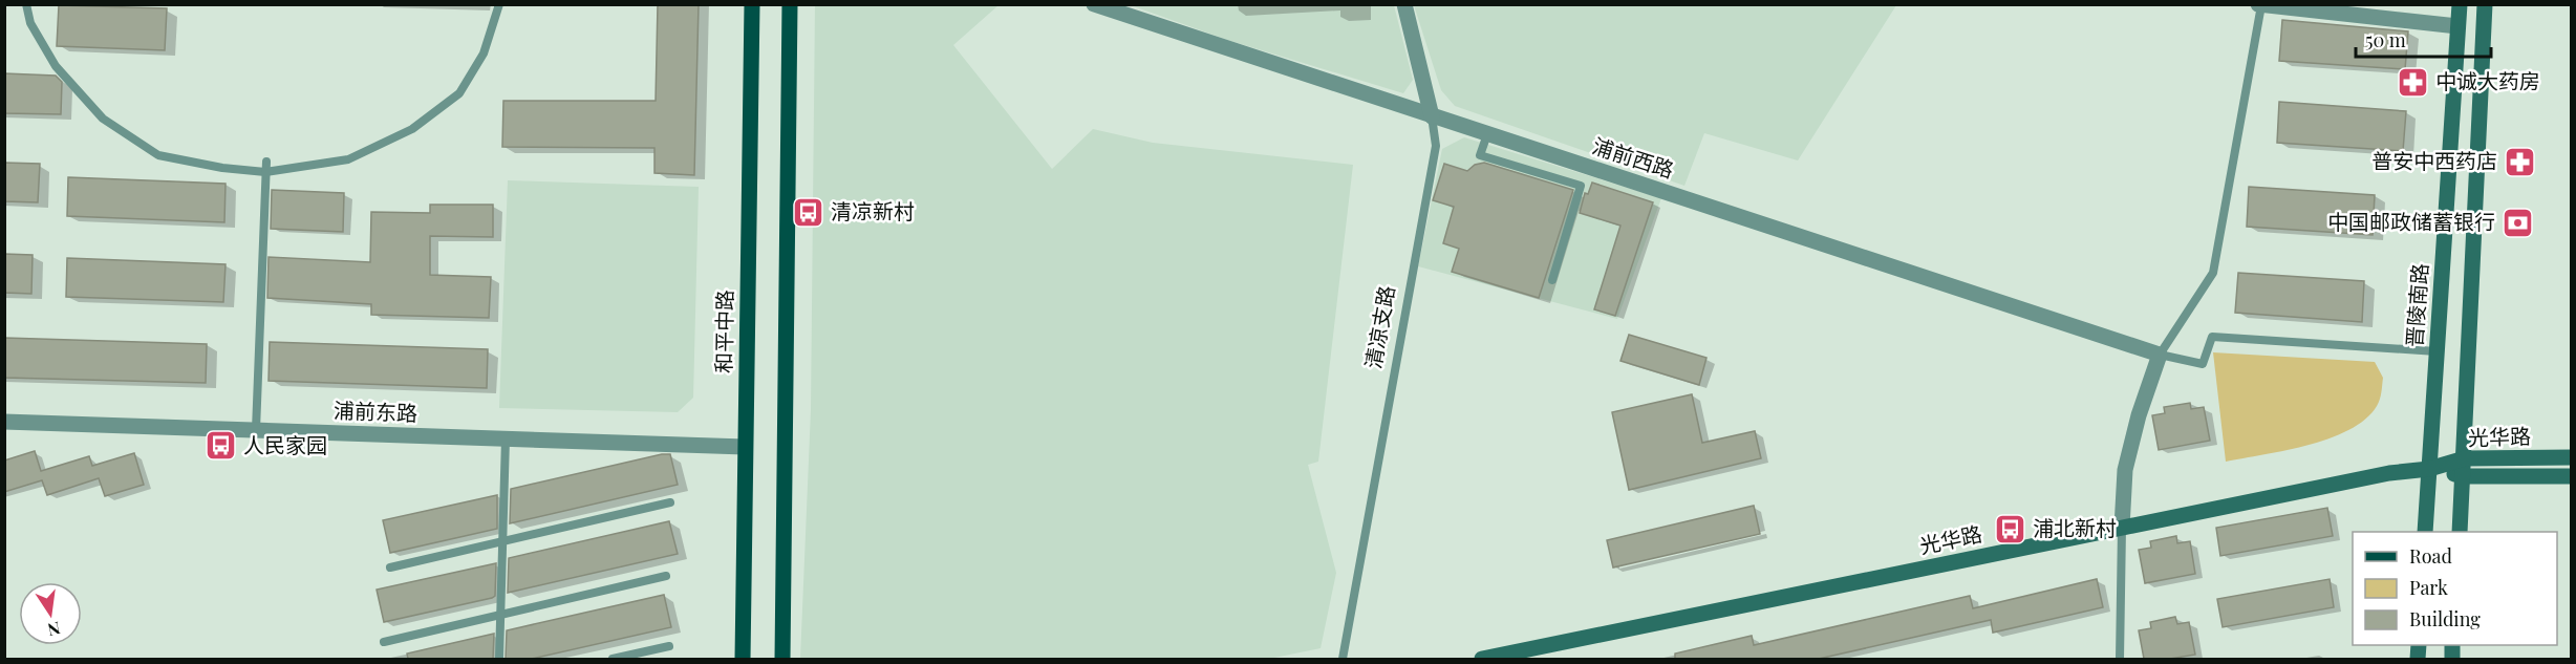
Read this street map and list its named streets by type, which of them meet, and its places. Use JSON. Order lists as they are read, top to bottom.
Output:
{
  "streets": {
    "main road": ["晋陵南路", "和平中路", "光华路"],
    "street": ["浦前西路", "清凉支路", "浦前东路"]
  },
  "crossings": [
    ["浦前西路", "清凉支路"],
    ["晋陵南路", "光华路"],
    ["和平中路", "浦前东路"]
  ],
  "places": {
    "pharmacy": ["中诚大药房", "普安中西药店"],
    "bus stop": ["清凉新村", "人民家园", "浦北新村"],
    "bank": ["中国邮政储蓄银行"]
  },
  "legend": ["Road", "Park", "Building"],
  "scale_bar": "50 m",
  "north": "bottom"
}
